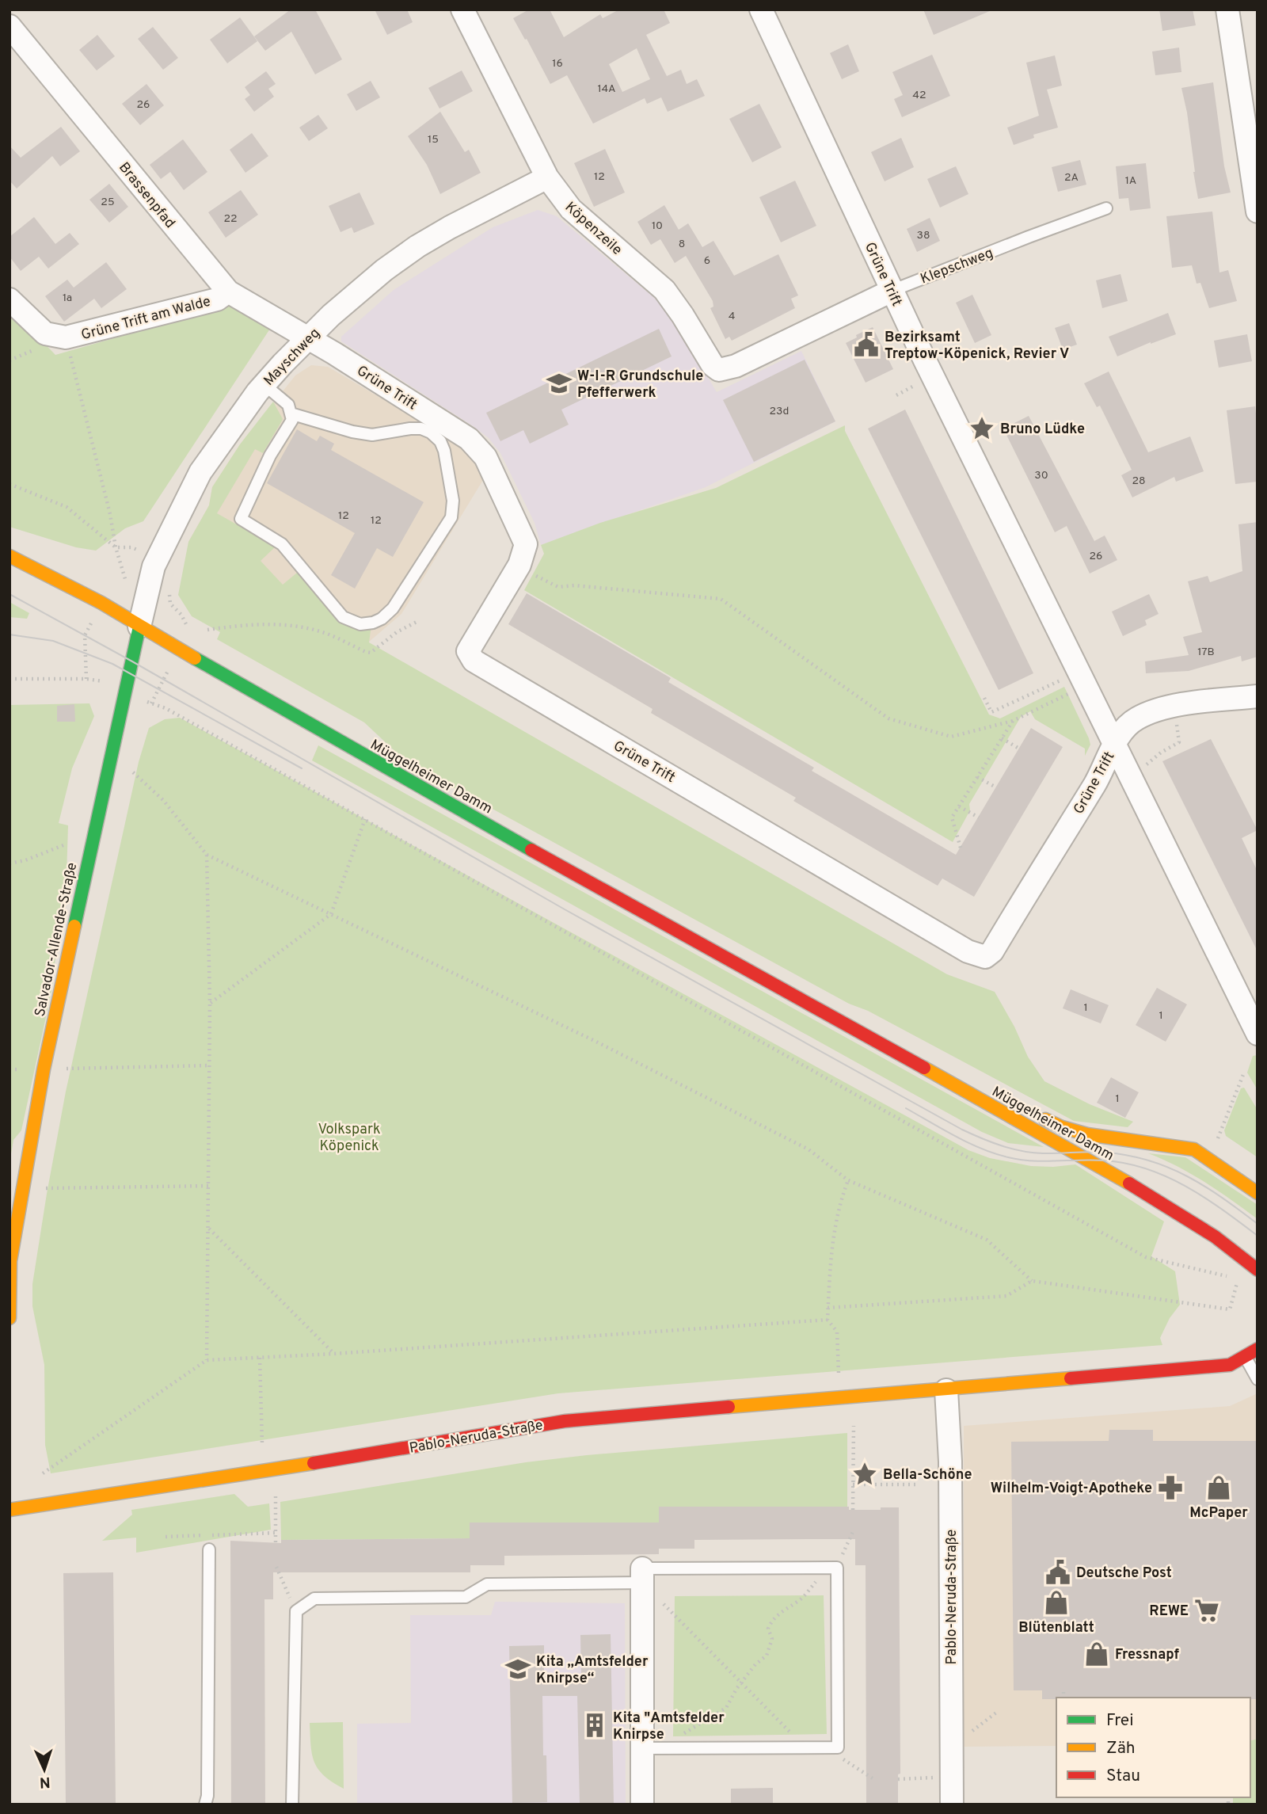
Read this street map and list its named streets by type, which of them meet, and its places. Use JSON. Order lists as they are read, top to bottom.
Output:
{
  "streets": {
    "main road": ["Müggelheimer Damm", "Salvador-Allende-Straße", "Pablo-Neruda-Straße"],
    "street": [
      "Brassenpfad",
      "Köpenzeile",
      "Klepschweg",
      "Grüne Trift",
      "Grüne Trift am Walde",
      "Mayschweg"
    ]
  },
  "crossings": [
    ["Brassenpfad", "Grüne Trift"],
    ["Brassenpfad", "Grüne Trift am Walde"],
    ["Brassenpfad", "Mayschweg"],
    ["Köpenzeile", "Klepschweg"],
    ["Köpenzeile", "Mayschweg"],
    ["Klepschweg", "Grüne Trift"],
    ["Grüne Trift", "Mayschweg"],
    ["Mayschweg", "Müggelheimer Damm"],
    ["Mayschweg", "Salvador-Allende-Straße"],
    ["Müggelheimer Damm", "Salvador-Allende-Straße"]
  ],
  "parks": ["Volkspark Köpenick"],
  "places": {
    "public building": ["Bezirksamt Treptow-Köpenick, Revier V", "Deutsche Post"],
    "school or university": ["W-I-R Grundschule Pfefferwerk", "Kita „Amtsfelder Knirpse“"],
    "place": ["Bruno Lüdke", "Bella-Schöne"],
    "pharmacy": ["Wilhelm-Voigt-Apotheke"],
    "shop": ["McPaper", "Blütenblatt", "Fressnapf"],
    "supermarket": ["REWE"],
    "building": ["Kita \"Amtsfelder Knirpse"]
  },
  "house_numbers": [
    "16",
    "14A",
    "42",
    "26",
    "15",
    "12",
    "2A",
    "1A",
    "25",
    "22",
    "10",
    "38",
    "8",
    "6",
    "1a",
    "4",
    "23d",
    "30",
    "28",
    "12",
    "12",
    "26",
    "17B",
    "1",
    "1",
    "1"
  ],
  "legend": ["Frei", "Zäh", "Stau"],
  "north": "bottom"
}
